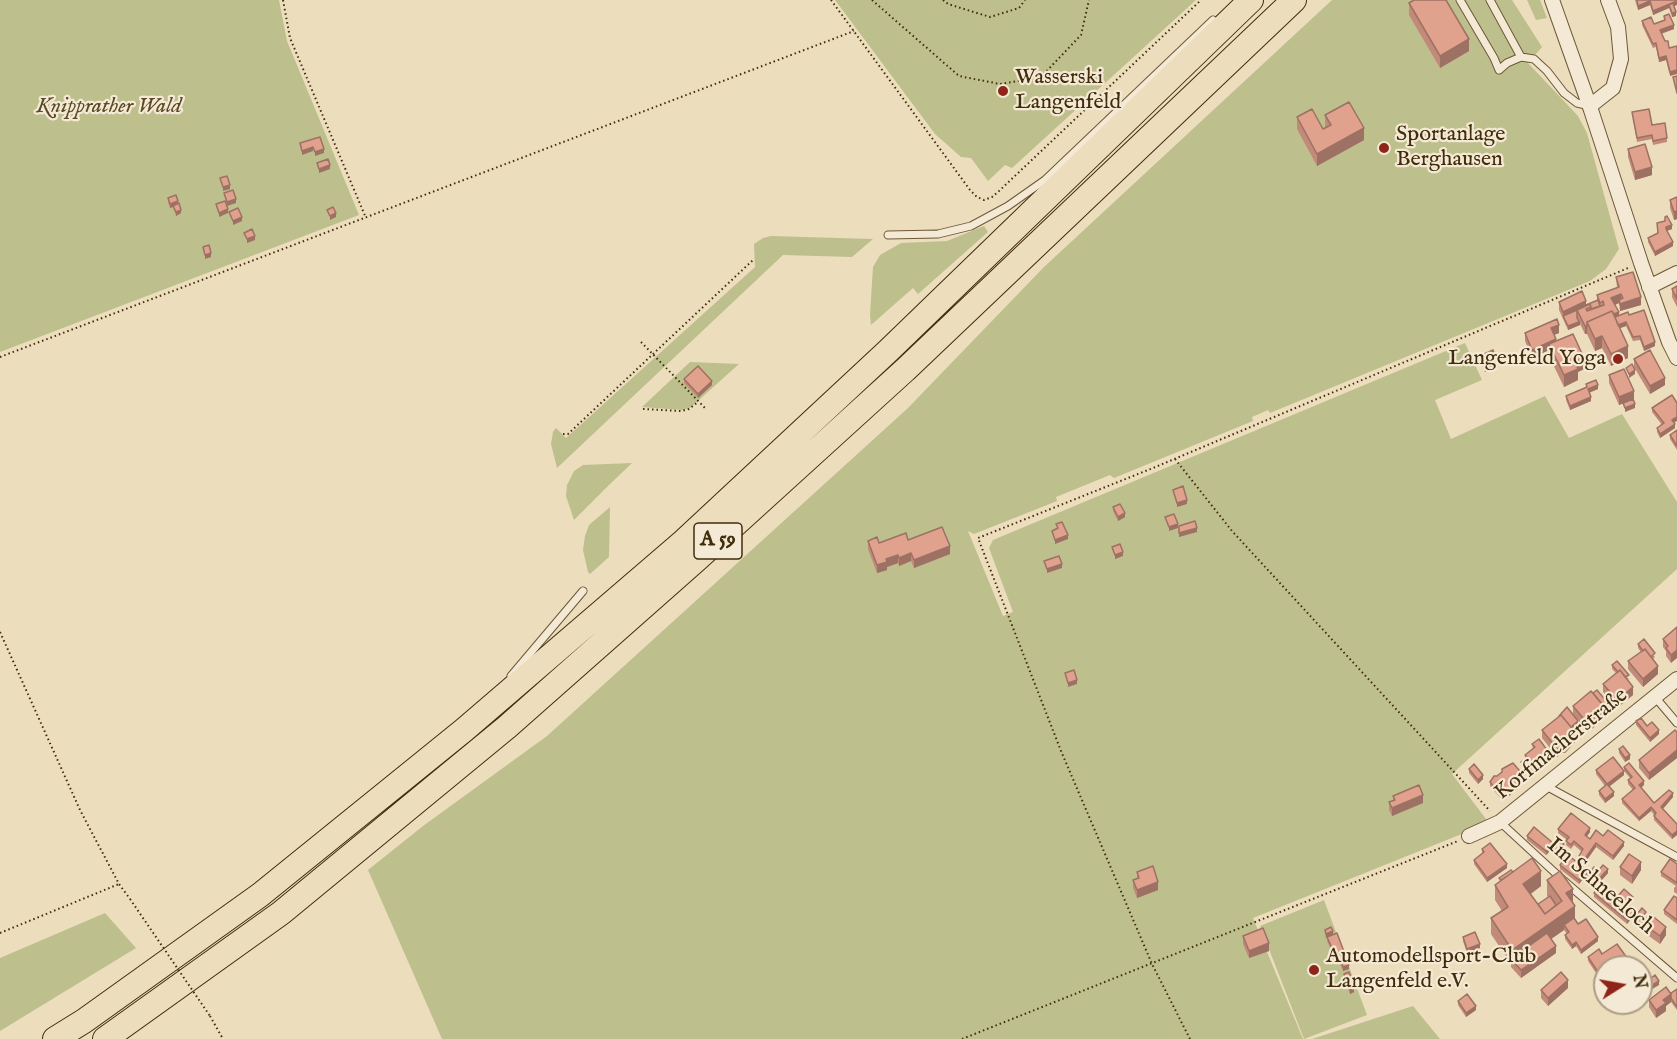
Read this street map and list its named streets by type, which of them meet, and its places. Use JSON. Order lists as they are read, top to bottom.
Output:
{
  "streets": {
    "highway": ["A 59"],
    "street": ["Korfmacherstraße"],
    "lane": ["Im Schneeloch"]
  },
  "crossings": [
    ["Korfmacherstraße", "Im Schneeloch"]
  ],
  "parks": ["Knipprather Wald"],
  "places": [
    "Wasserski Langenfeld",
    "Sportanlage Berghausen",
    "Langenfeld Yoga",
    "Automodellsport-Club Langenfeld e.V."
  ],
  "north": "right"
}
